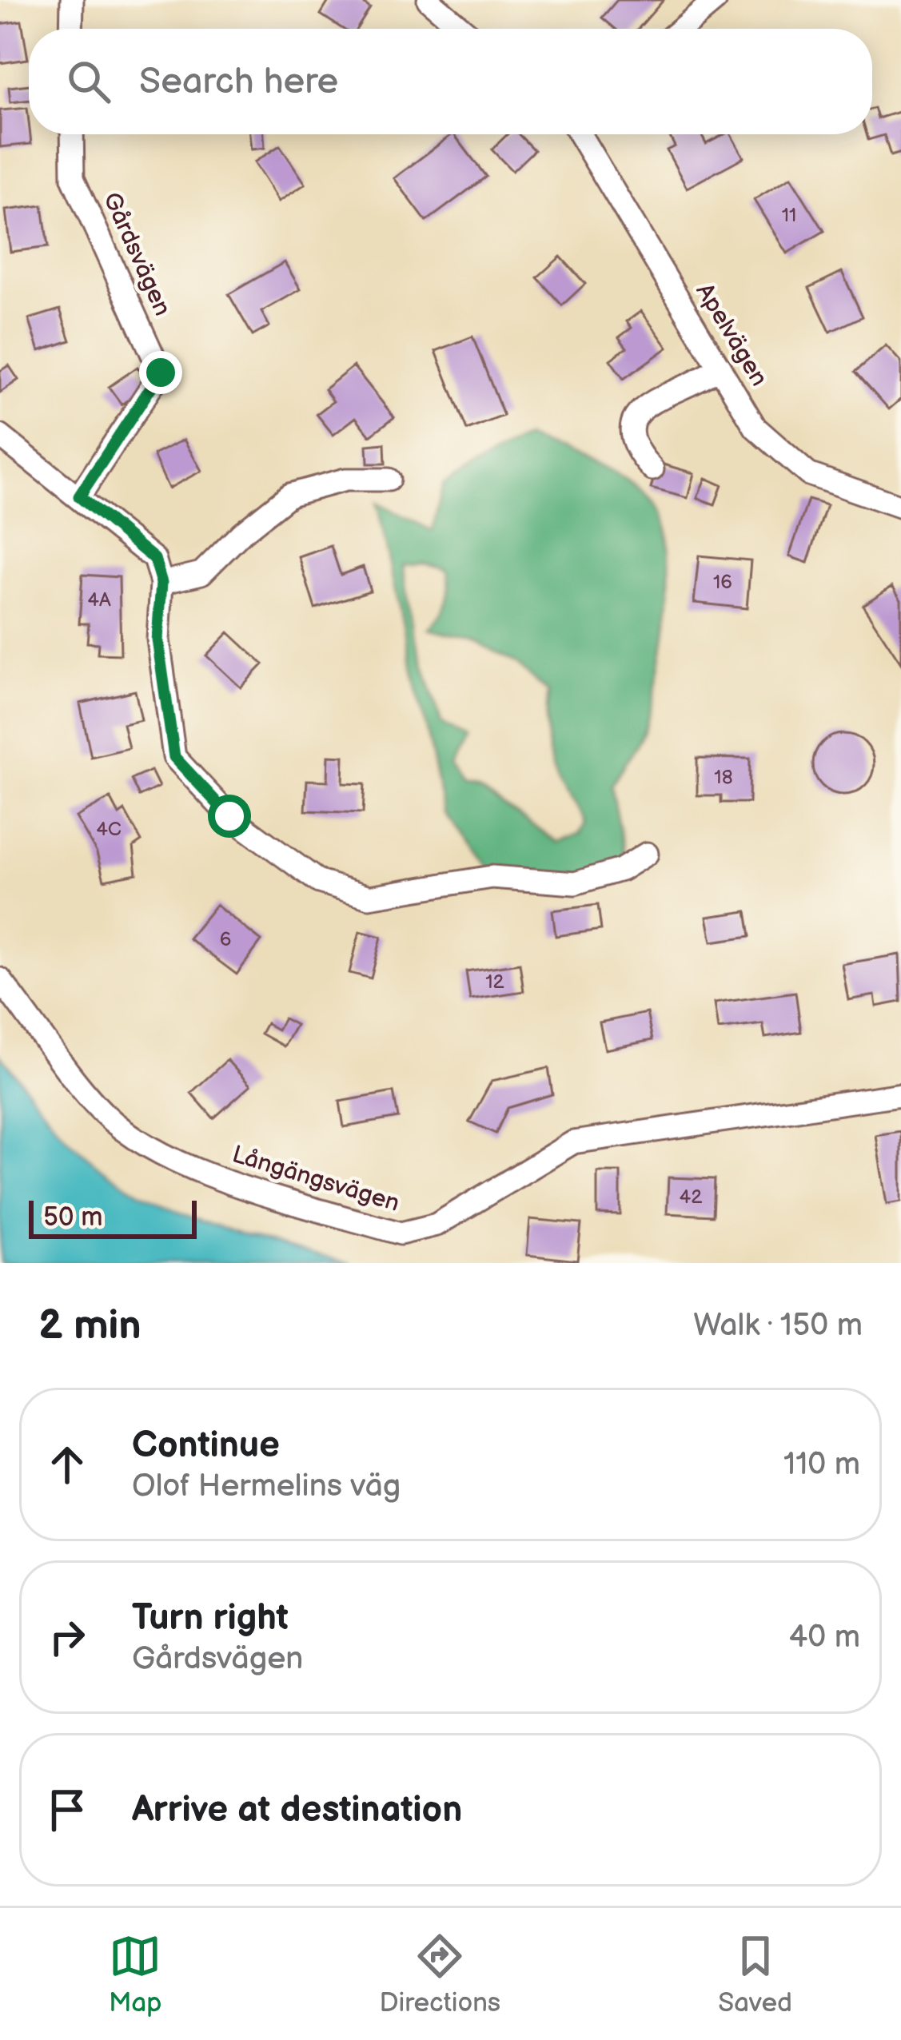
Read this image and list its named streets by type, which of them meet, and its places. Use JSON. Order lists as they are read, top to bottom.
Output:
{
  "streets": {
    "street": ["Gårdsvägen", "Apelvägen", "Långängsvägen"]
  },
  "house_numbers": [
    "11",
    "16",
    "4A",
    "18",
    "4C",
    "6",
    "12",
    "42"
  ],
  "scale_bar": "50 m",
  "page": {
    "search": "Search here",
    "scale": "50 m",
    "heading": ["2 min", "Walk · 150 m"],
    "list": [
      ["Continue", "Olof Hermelins väg", "110 m"],
      ["Turn right", "Gårdsvägen", "40 m"],
      "Arrive at destination"
    ],
    "nav": ["Map", "Directions", "Saved"]
  }
}
